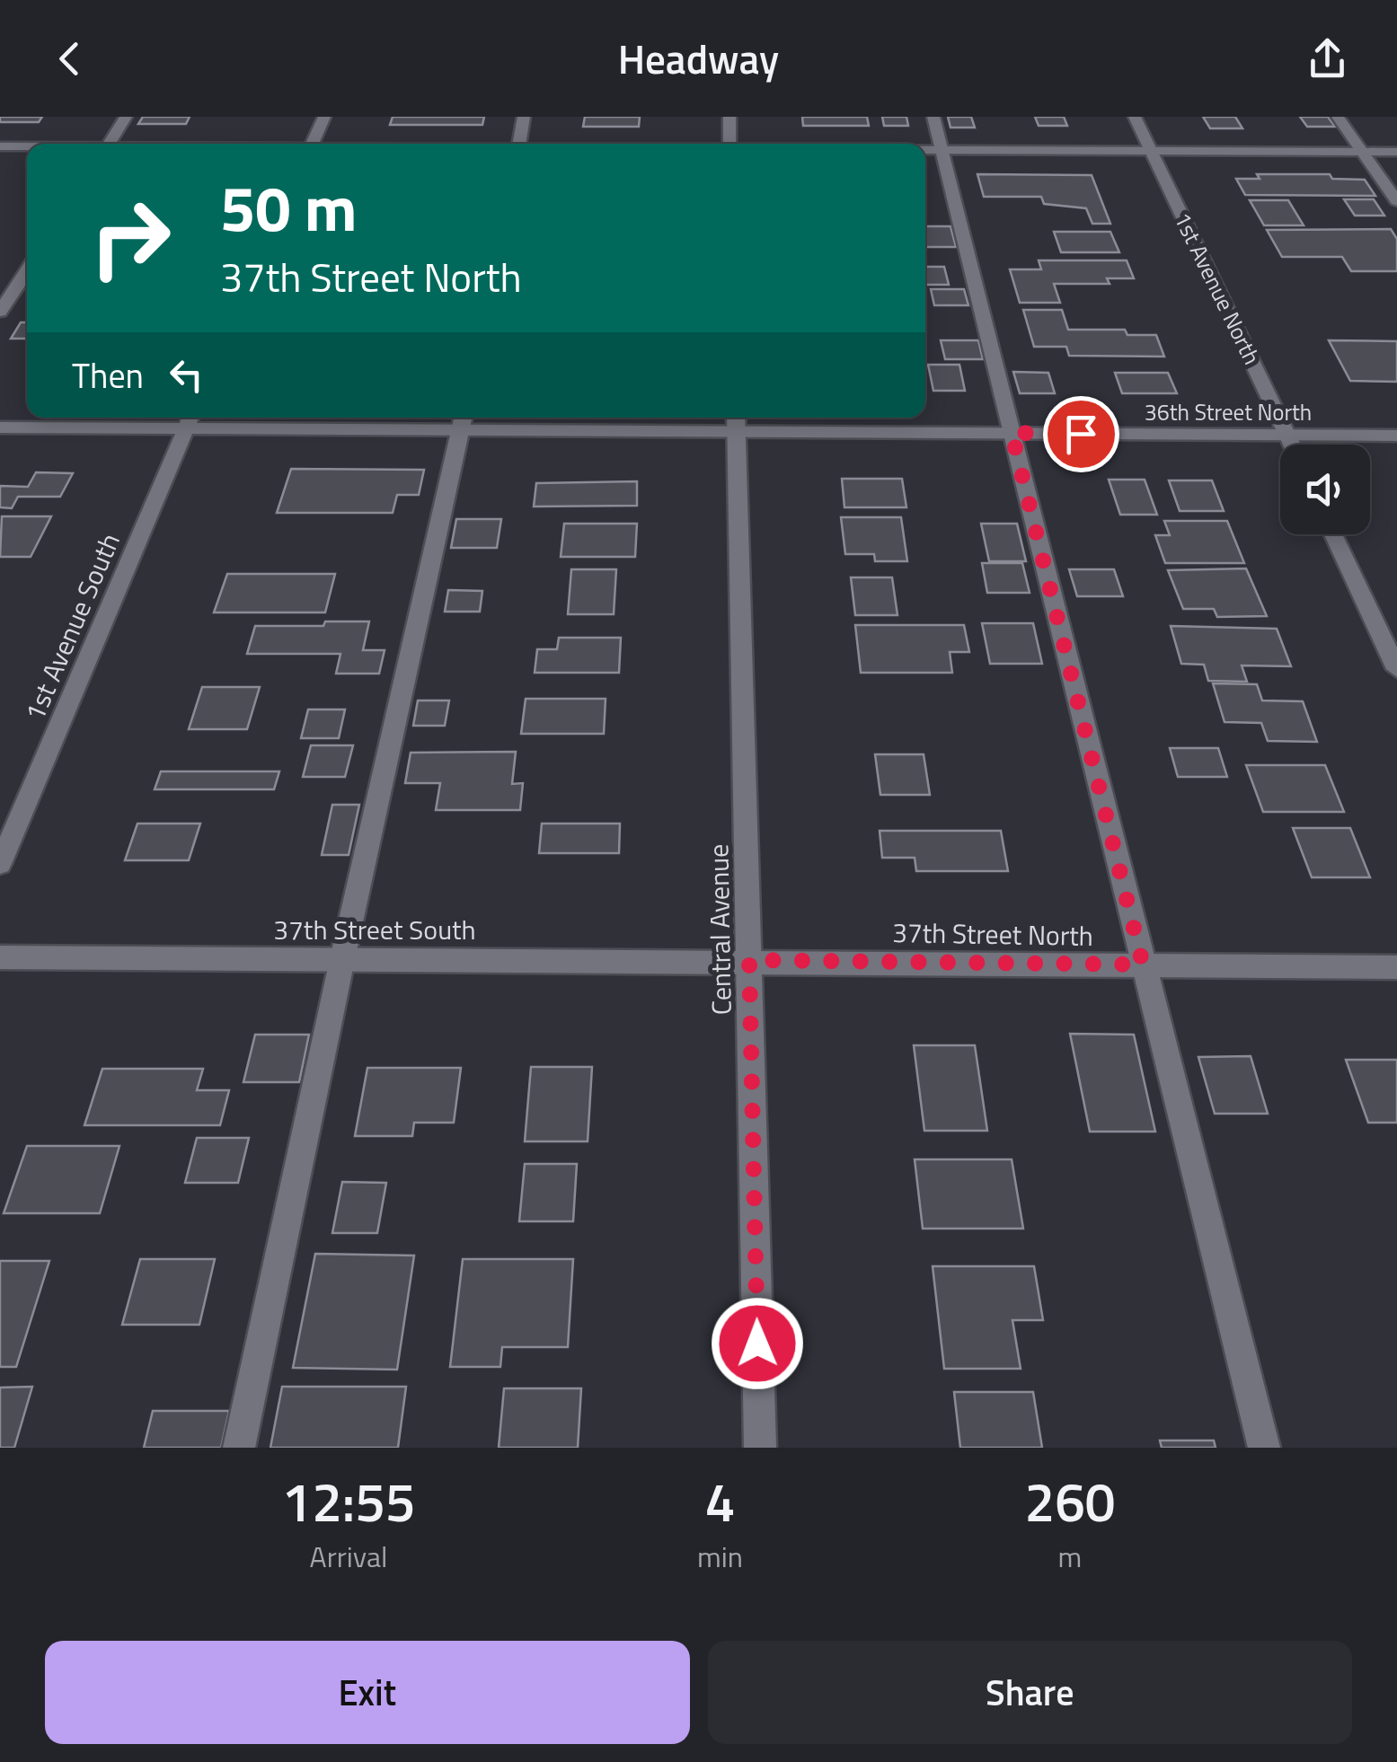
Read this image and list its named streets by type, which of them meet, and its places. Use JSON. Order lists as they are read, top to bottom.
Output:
{
  "streets": {
    "street": [
      "1st Avenue North",
      "36th Street North",
      "1st Avenue South",
      "37th Street South",
      "Central Avenue",
      "37th Street North"
    ]
  },
  "crossings": [
    ["1st Avenue North", "36th Street North"],
    ["36th Street North", "1st Avenue South"],
    ["36th Street North", "Central Avenue"],
    ["37th Street South", "Central Avenue"],
    ["37th Street South", "37th Street North"],
    ["Central Avenue", "37th Street North"]
  ],
  "page": {
    "header": "Headway",
    "turn": ["50 m", "37th Street North"],
    "then": "Then",
    "eta": [
      "12:55",
      "Arrival",
      "4",
      "min",
      "260",
      "m"
    ],
    "buttons": ["Exit", "Share"]
  }
}
